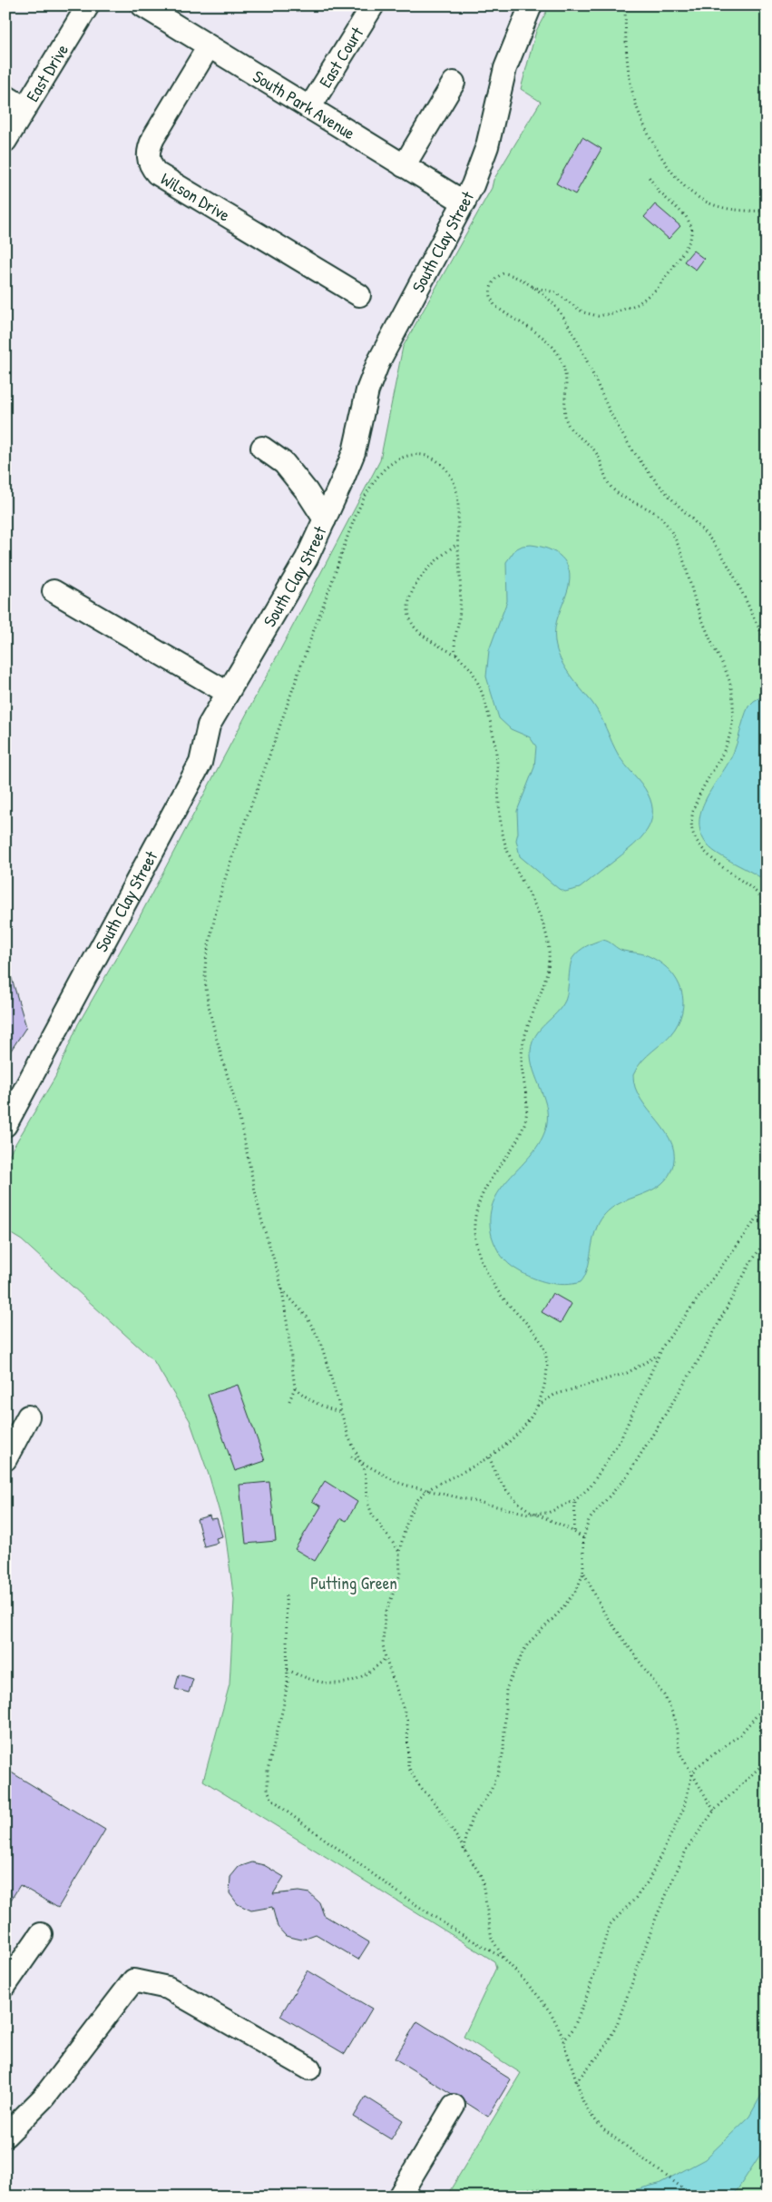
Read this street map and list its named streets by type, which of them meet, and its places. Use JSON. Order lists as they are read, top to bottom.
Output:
{
  "streets": {
    "street": [
      "East Court",
      "East Drive",
      "South Park Avenue",
      "Wilson Drive",
      "South Clay Street"
    ]
  },
  "crossings": [
    ["East Court", "South Park Avenue"],
    ["South Park Avenue", "Wilson Drive"],
    ["South Park Avenue", "South Clay Street"]
  ],
  "parks": ["Putting Green"]
}
